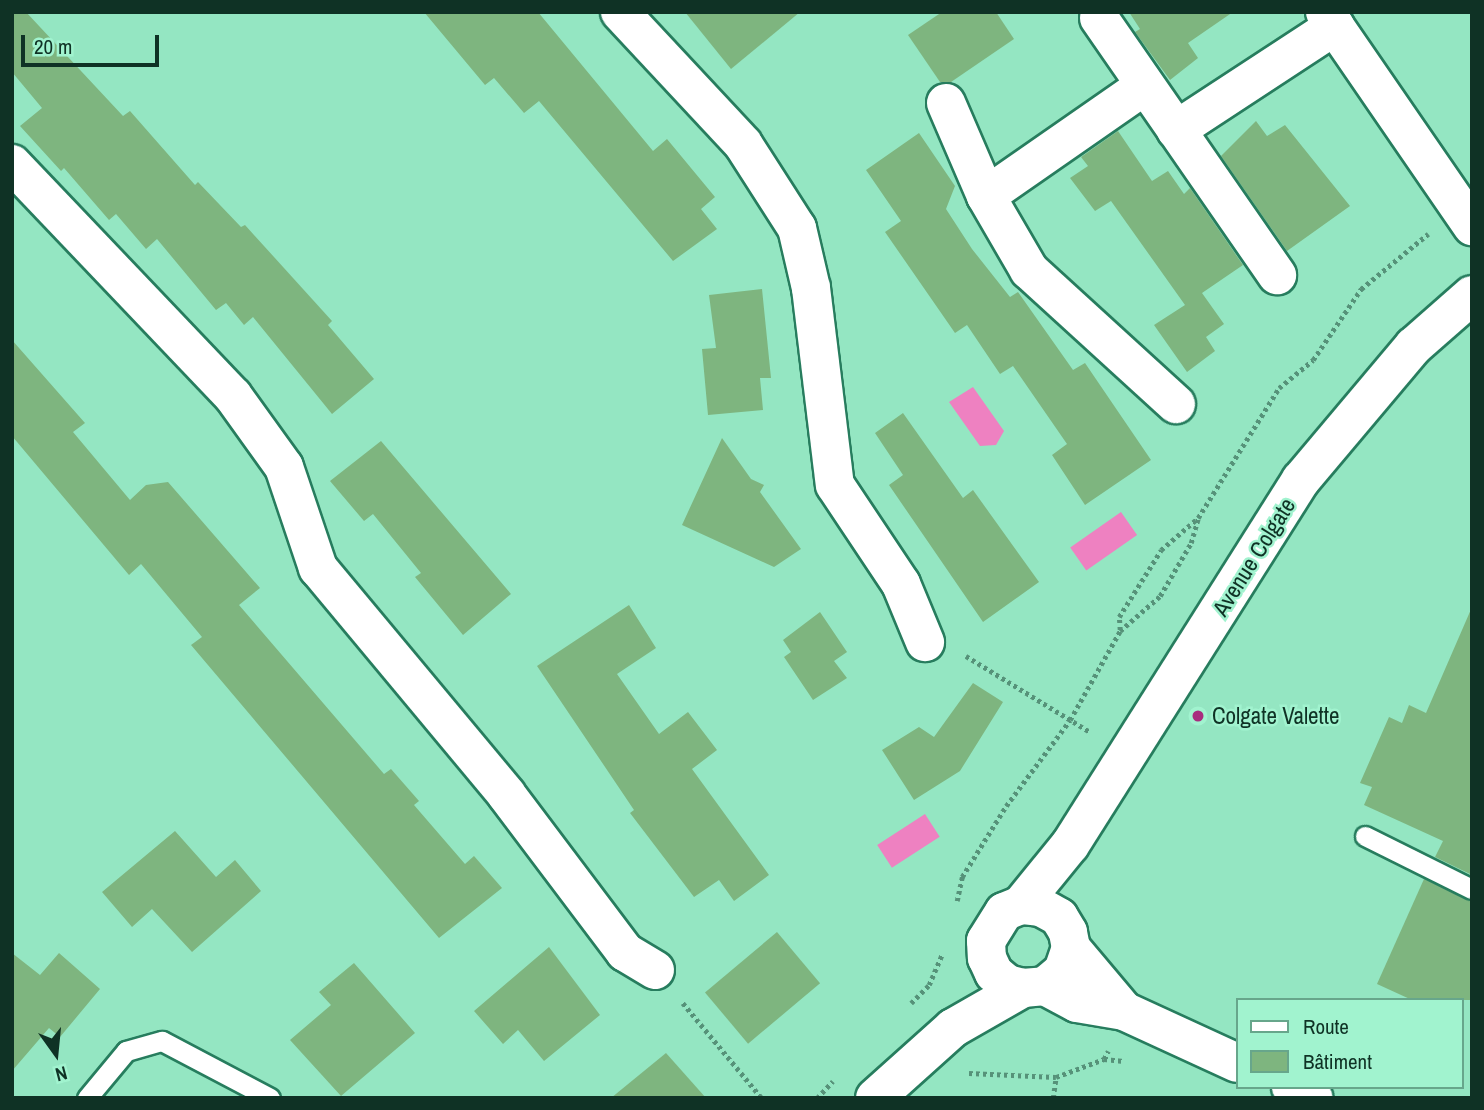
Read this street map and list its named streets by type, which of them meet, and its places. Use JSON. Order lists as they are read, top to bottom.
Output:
{
  "streets": {
    "street": ["Avenue Colgate"]
  },
  "places": ["Colgate Valette"],
  "legend": ["Route", "Bâtiment"],
  "scale_bar": "20 m",
  "north": "bottom"
}
